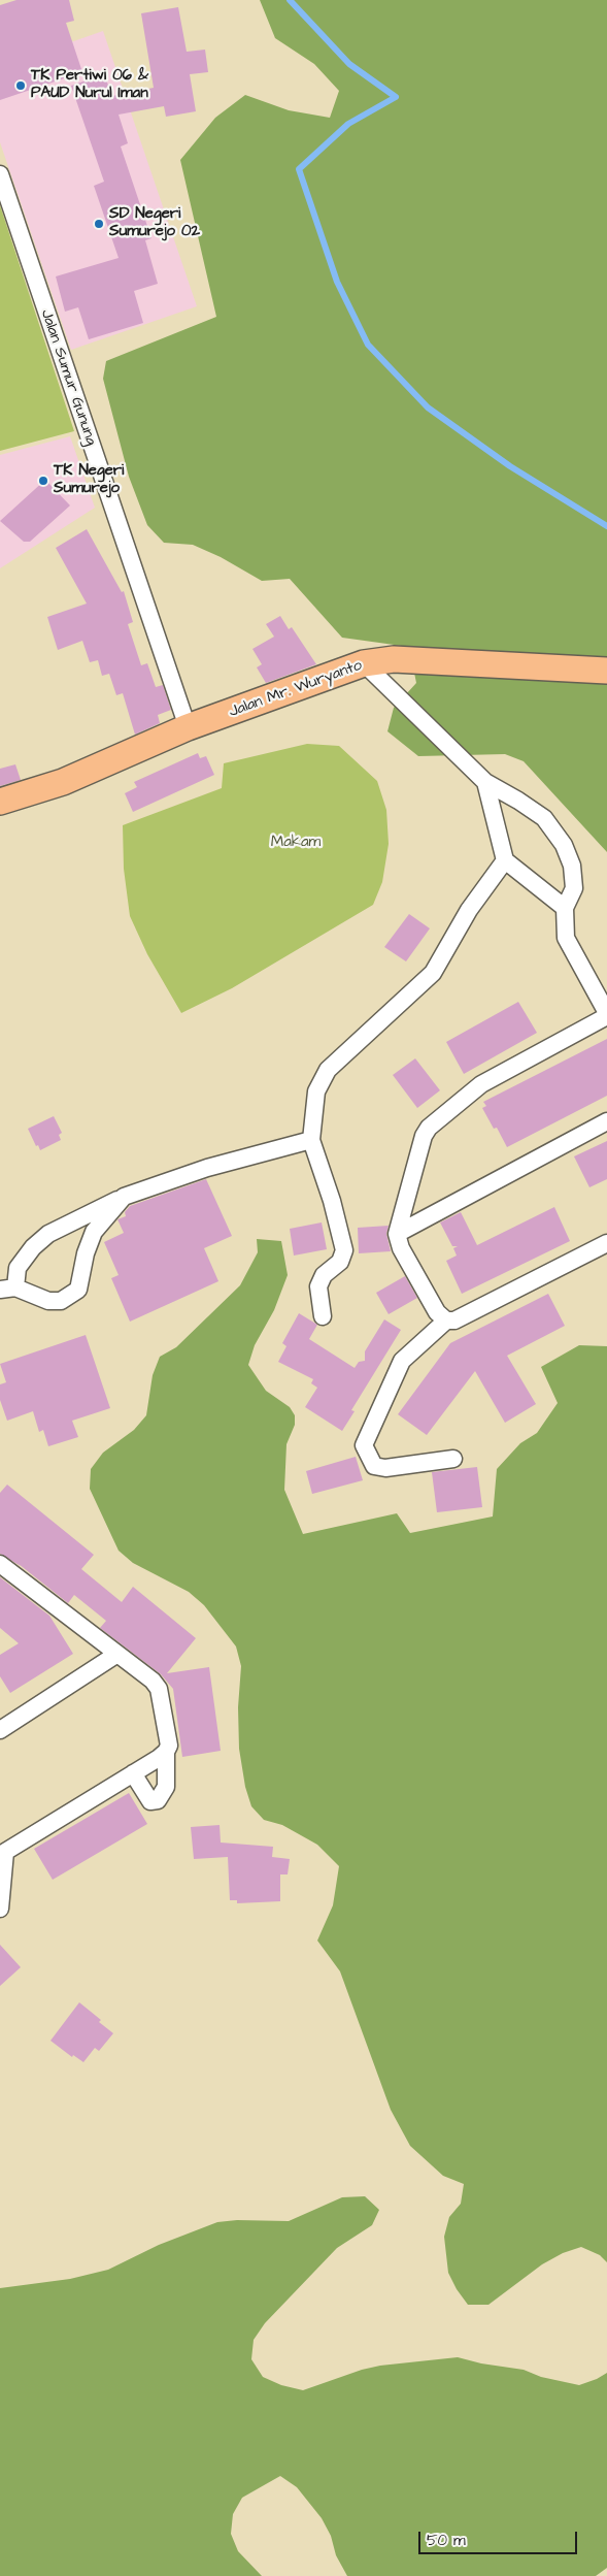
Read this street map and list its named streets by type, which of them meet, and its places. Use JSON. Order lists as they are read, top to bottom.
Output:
{
  "streets": {
    "main road": ["Jalan Mr. Wuryanto"],
    "street": ["Jalan Sumur Gunung"]
  },
  "crossings": [
    ["Jalan Sumur Gunung", "Jalan Mr. Wuryanto"]
  ],
  "parks": ["Makam"],
  "places": ["TK Pertiwi 06 & PAUD Nurul Iman", "SD Negeri Sumurejo 02", "TK Negeri Sumurejo"],
  "scale_bar": "50 m"
}
